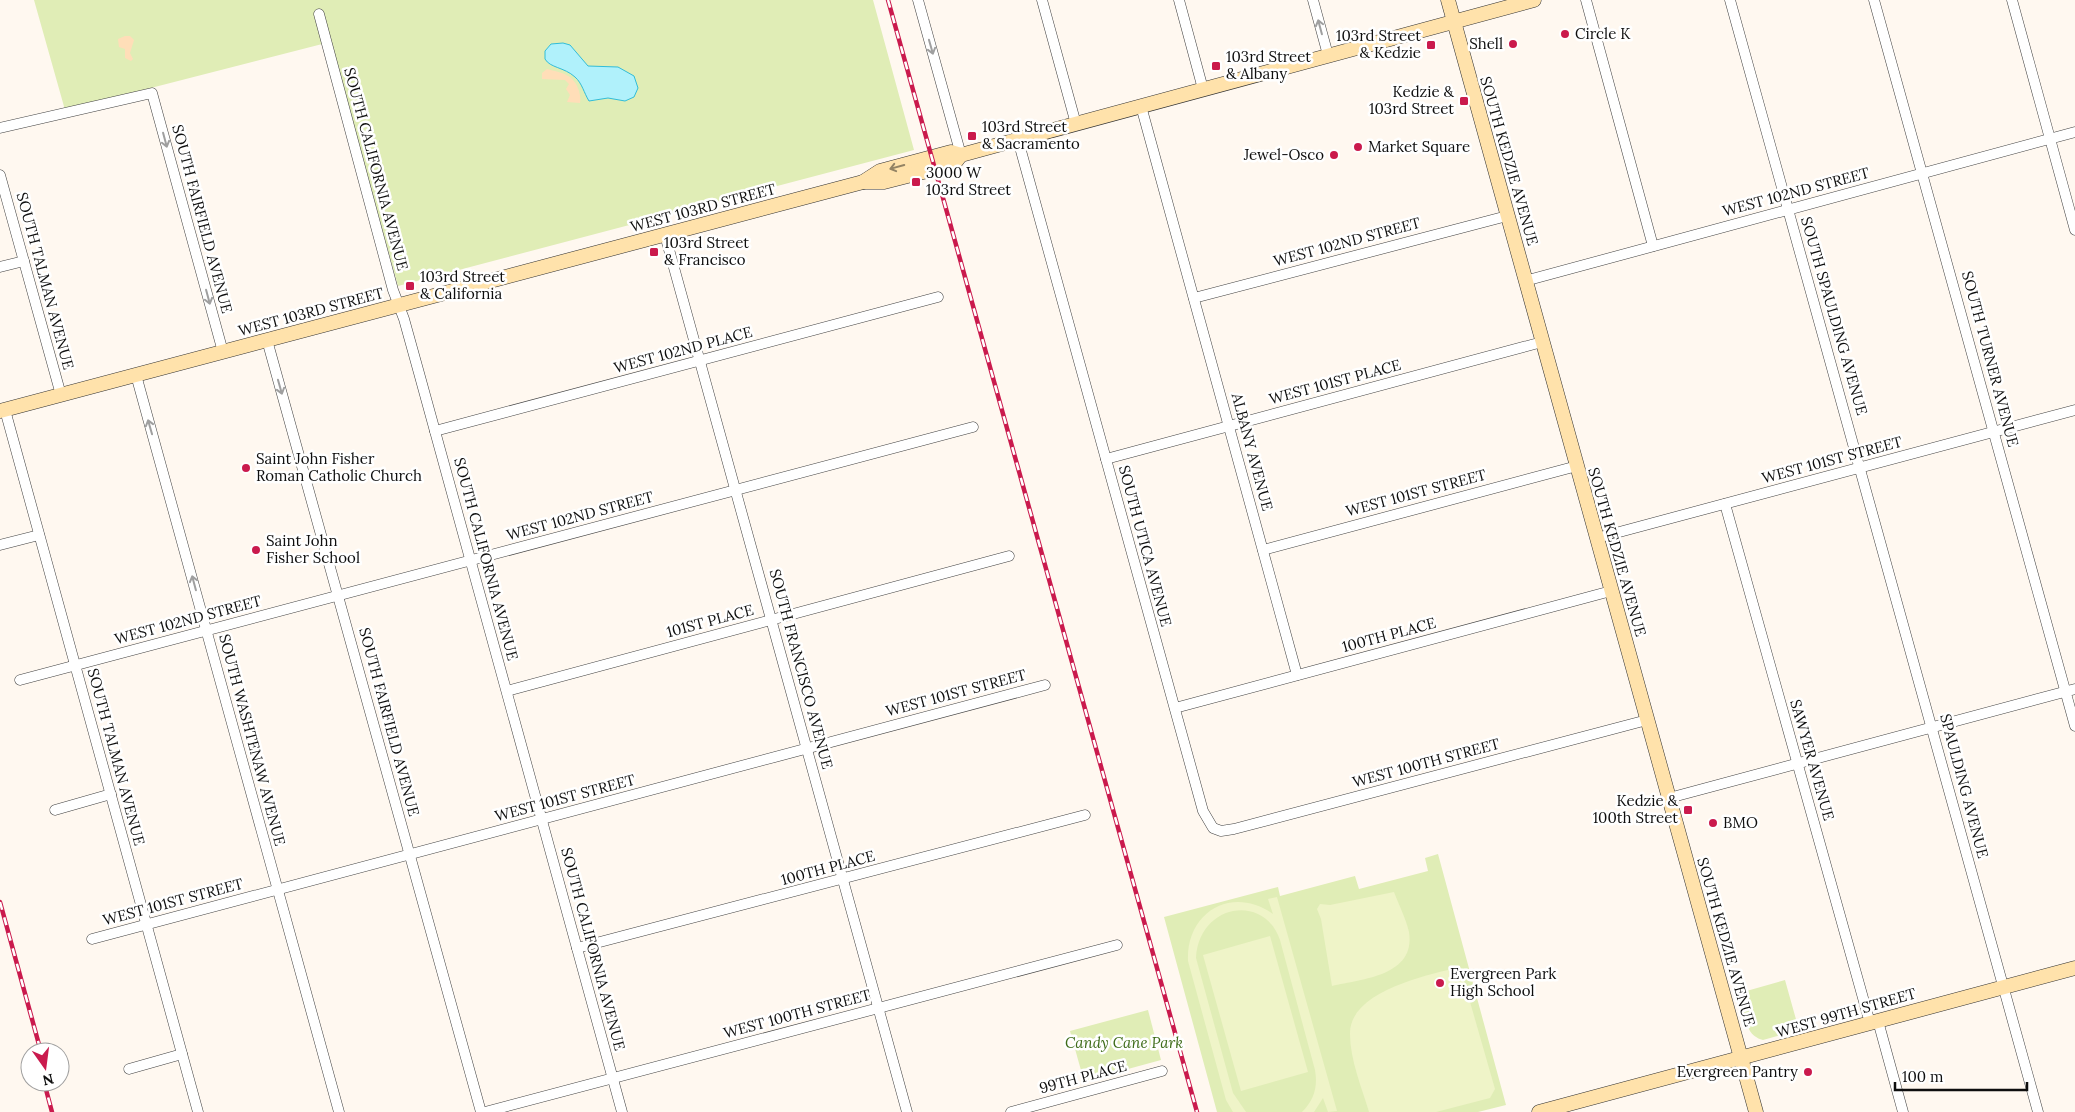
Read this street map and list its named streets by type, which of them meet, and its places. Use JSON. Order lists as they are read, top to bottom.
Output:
{
  "streets": {
    "main road": ["SOUTH KEDZIE AVENUE", "WEST 103RD STREET", "WEST 99TH STREET"],
    "street": [
      "SOUTH CALIFORNIA AVENUE",
      "WEST 102ND STREET",
      "SOUTH FAIRFIELD AVENUE",
      "SOUTH TALMAN AVENUE",
      "SOUTH SPAULDING AVENUE",
      "WEST 102ND PLACE",
      "SOUTH TURNER AVENUE",
      "WEST 101ST PLACE",
      "ALBANY AVENUE",
      "WEST 101ST STREET",
      "SOUTH UTICA AVENUE",
      "101ST PLACE",
      "100TH PLACE",
      "SOUTH FRANCISCO AVENUE",
      "SOUTH WASHTENAW AVENUE",
      "SAWYER AVENUE",
      "WEST 100TH STREET",
      "SPAULDING AVENUE",
      "99TH PLACE"
    ]
  },
  "crossings": [
    ["SOUTH KEDZIE AVENUE", "WEST 102ND STREET"],
    ["SOUTH KEDZIE AVENUE", "WEST 103RD STREET"],
    ["SOUTH KEDZIE AVENUE", "WEST 101ST PLACE"],
    ["SOUTH KEDZIE AVENUE", "WEST 101ST STREET"],
    ["SOUTH KEDZIE AVENUE", "100TH PLACE"],
    ["SOUTH KEDZIE AVENUE", "WEST 100TH STREET"],
    ["SOUTH KEDZIE AVENUE", "WEST 99TH STREET"],
    ["SOUTH CALIFORNIA AVENUE", "WEST 102ND STREET"],
    ["SOUTH CALIFORNIA AVENUE", "WEST 103RD STREET"],
    ["SOUTH CALIFORNIA AVENUE", "WEST 102ND PLACE"],
    ["SOUTH CALIFORNIA AVENUE", "WEST 101ST STREET"],
    ["SOUTH CALIFORNIA AVENUE", "101ST PLACE"],
    ["SOUTH CALIFORNIA AVENUE", "100TH PLACE"],
    ["SOUTH CALIFORNIA AVENUE", "WEST 100TH STREET"],
    ["WEST 102ND STREET", "SOUTH FAIRFIELD AVENUE"],
    ["WEST 102ND STREET", "SOUTH TALMAN AVENUE"],
    ["WEST 102ND STREET", "SOUTH SPAULDING AVENUE"],
    ["WEST 102ND STREET", "SOUTH TURNER AVENUE"],
    ["WEST 102ND STREET", "ALBANY AVENUE"],
    ["WEST 102ND STREET", "SOUTH FRANCISCO AVENUE"],
    ["WEST 102ND STREET", "SOUTH WASHTENAW AVENUE"],
    ["WEST 103RD STREET", "SOUTH FAIRFIELD AVENUE"],
    ["WEST 103RD STREET", "SOUTH TALMAN AVENUE"],
    ["WEST 103RD STREET", "ALBANY AVENUE"],
    ["WEST 103RD STREET", "SOUTH UTICA AVENUE"],
    ["WEST 103RD STREET", "SOUTH FRANCISCO AVENUE"],
    ["WEST 103RD STREET", "SOUTH WASHTENAW AVENUE"],
    ["SOUTH FAIRFIELD AVENUE", "WEST 101ST STREET"],
    ["SOUTH TALMAN AVENUE", "WEST 101ST STREET"],
    ["SOUTH SPAULDING AVENUE", "WEST 101ST STREET"],
    ["SOUTH SPAULDING AVENUE", "SPAULDING AVENUE"],
    ["WEST 102ND PLACE", "SOUTH FRANCISCO AVENUE"],
    ["SOUTH TURNER AVENUE", "WEST 101ST STREET"],
    ["WEST 101ST PLACE", "ALBANY AVENUE"],
    ["WEST 101ST PLACE", "SOUTH UTICA AVENUE"],
    ["ALBANY AVENUE", "WEST 101ST STREET"],
    ["ALBANY AVENUE", "100TH PLACE"],
    ["WEST 101ST STREET", "SOUTH FRANCISCO AVENUE"],
    ["WEST 101ST STREET", "SOUTH WASHTENAW AVENUE"],
    ["WEST 101ST STREET", "SAWYER AVENUE"],
    ["WEST 101ST STREET", "SPAULDING AVENUE"],
    ["SOUTH UTICA AVENUE", "100TH PLACE"],
    ["SOUTH UTICA AVENUE", "WEST 100TH STREET"],
    ["101ST PLACE", "SOUTH FRANCISCO AVENUE"],
    ["100TH PLACE", "SOUTH FRANCISCO AVENUE"],
    ["SOUTH FRANCISCO AVENUE", "WEST 100TH STREET"],
    ["SAWYER AVENUE", "WEST 99TH STREET"],
    ["SPAULDING AVENUE", "WEST 99TH STREET"]
  ],
  "one_way": ["SOUTH FAIRFIELD AVENUE"],
  "parks": ["Candy Cane Park"],
  "places": {
    "other": [
      "Circle K",
      "Shell",
      "Market Square",
      "Jewel-Osco",
      "Saint John Fisher Roman Catholic Church",
      "Saint John Fisher School",
      "BMO",
      "Evergreen Park High School",
      "Evergreen Pantry"
    ],
    "transit": [
      "103rd Street & Kedzie",
      "103rd Street & Albany",
      "Kedzie & 103rd Street",
      "103rd Street & Sacramento",
      "3000 W 103rd Street",
      "103rd Street & Francisco",
      "103rd Street & California",
      "Kedzie & 100th Street"
    ]
  },
  "scale_bar": "100 m",
  "north": "bottom"
}
